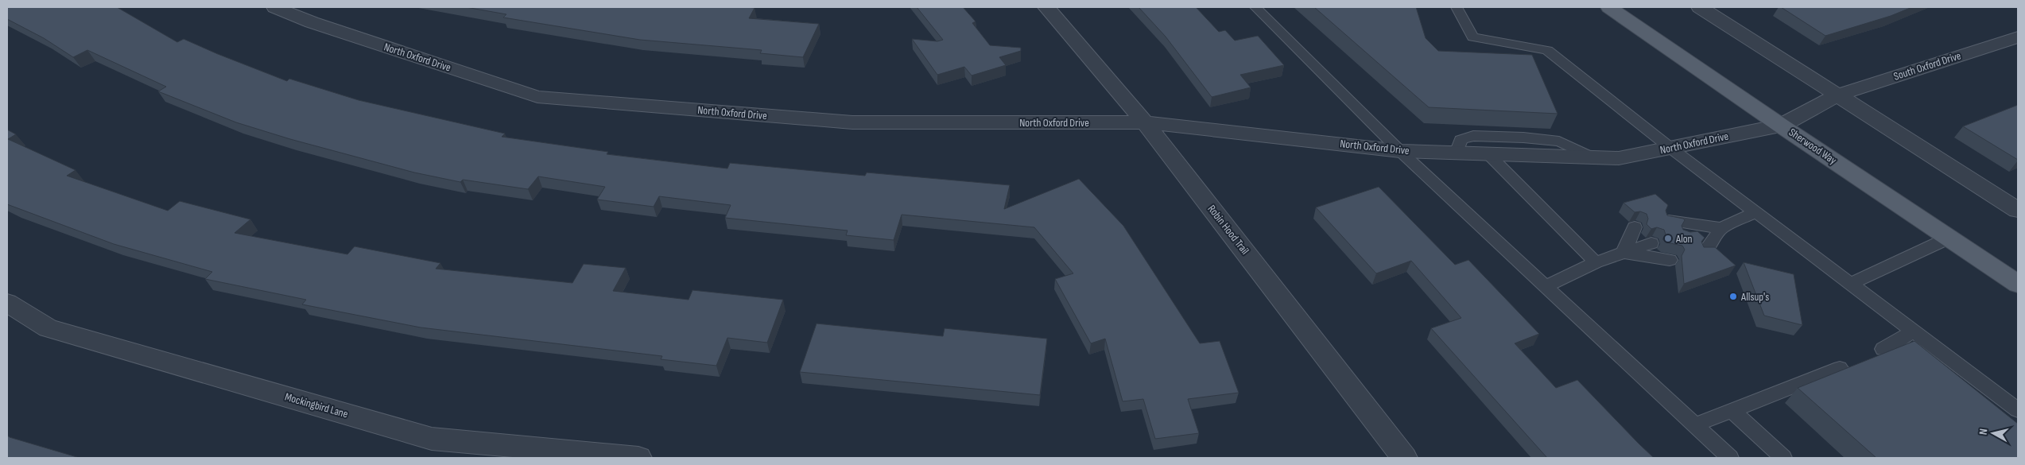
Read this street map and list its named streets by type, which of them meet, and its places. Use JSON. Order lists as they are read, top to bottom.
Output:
{
  "streets": {
    "main road": ["Sherwood Way"],
    "street": [
      "North Oxford Drive",
      "South Oxford Drive",
      "Robin Hood Trail",
      "Mockingbird Lane"
    ]
  },
  "crossings": [
    ["North Oxford Drive", "South Oxford Drive"],
    ["North Oxford Drive", "Sherwood Way"],
    ["North Oxford Drive", "Robin Hood Trail"]
  ],
  "places": ["Alon", "Allsup's"],
  "north": "left"
}
